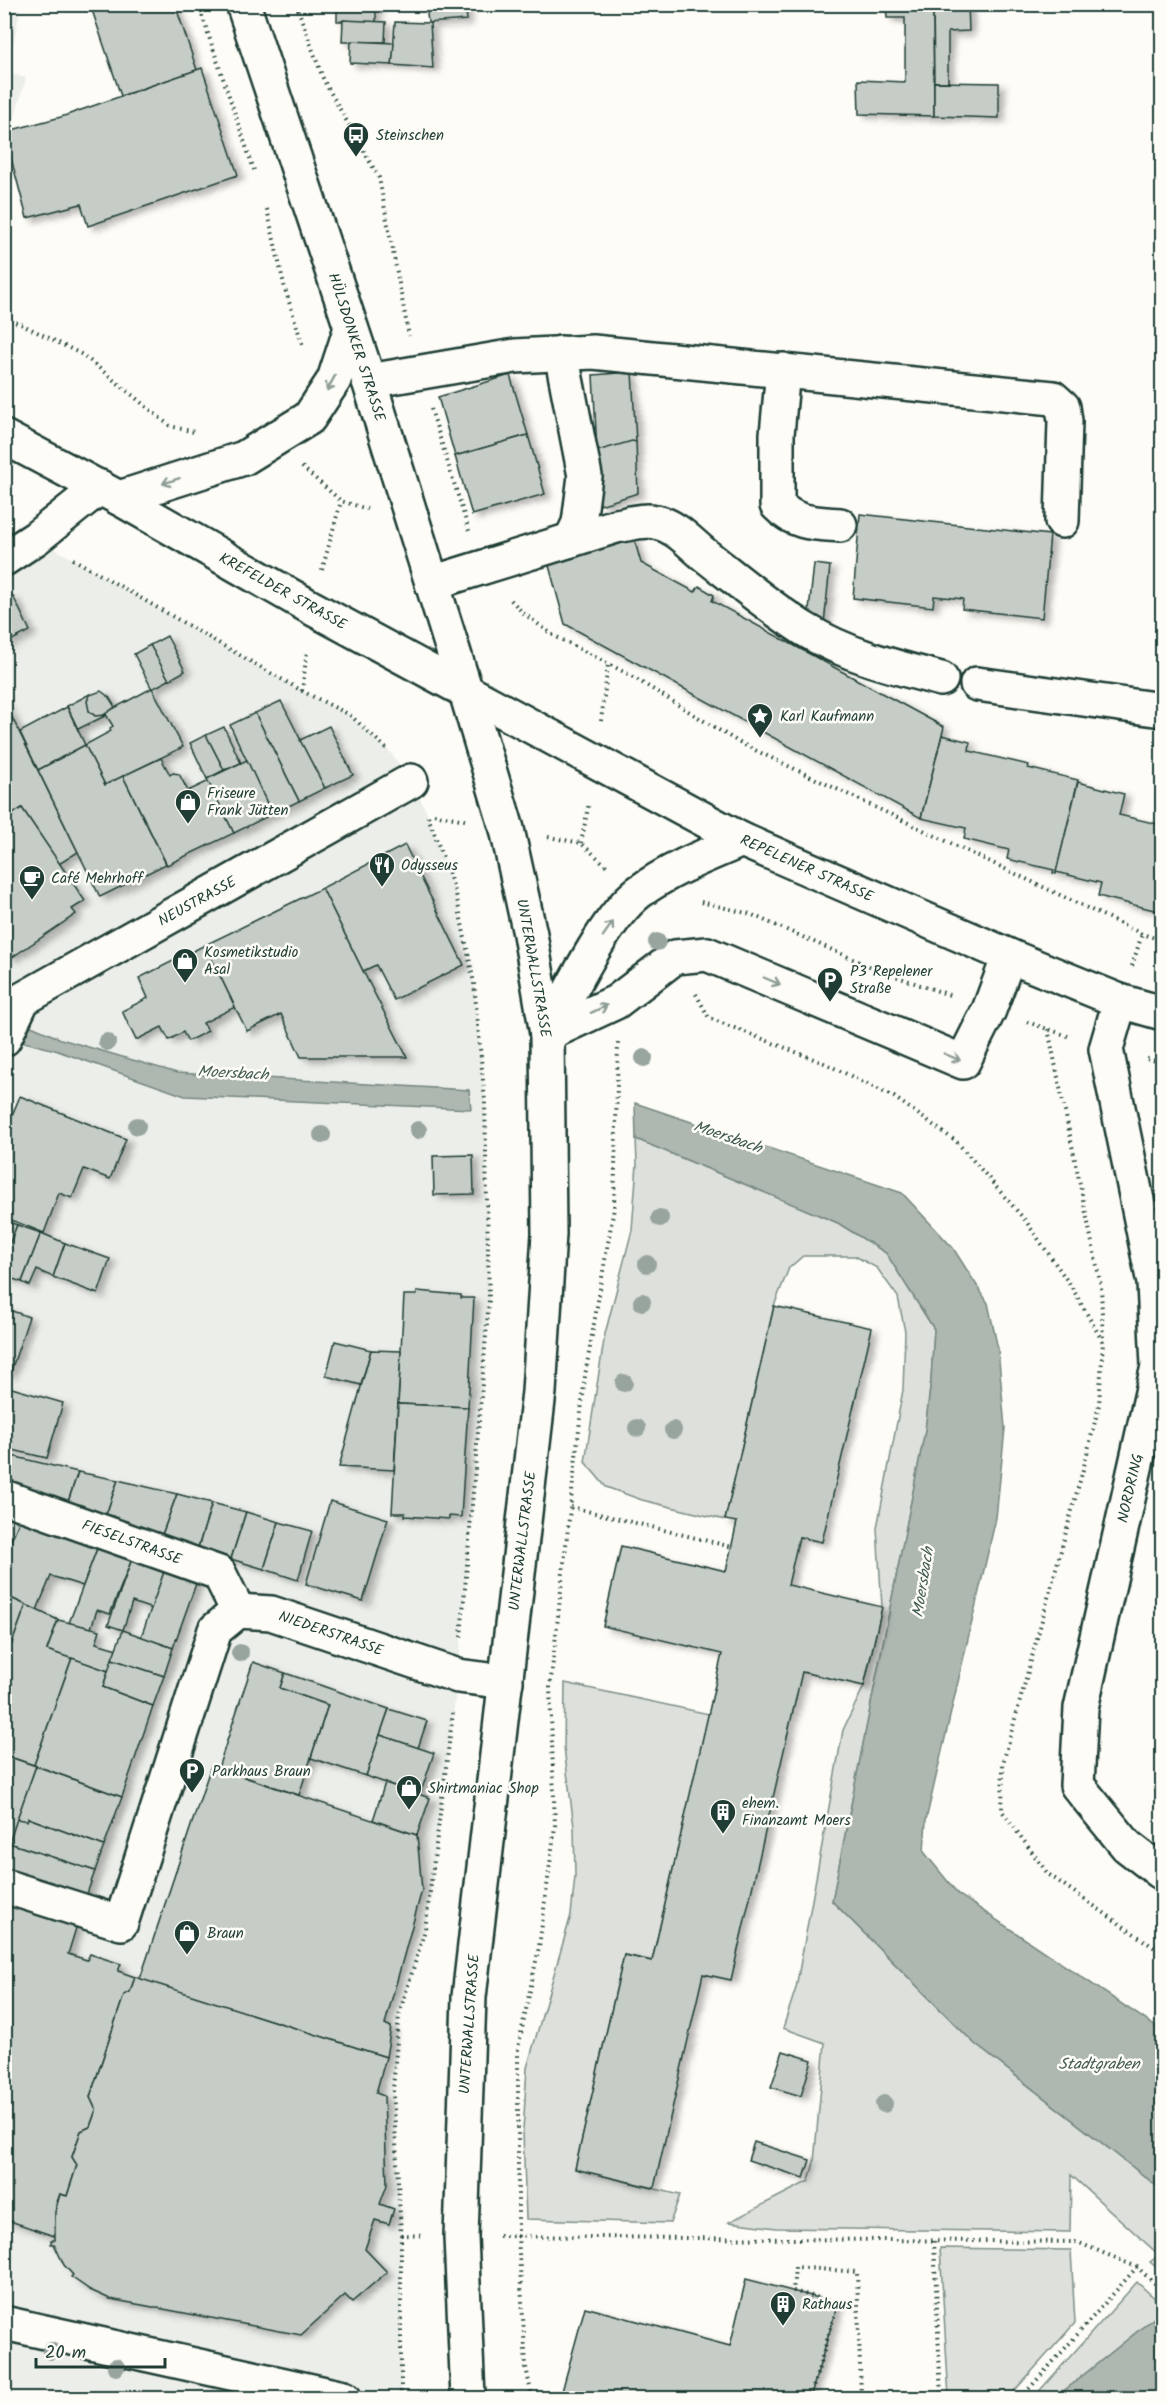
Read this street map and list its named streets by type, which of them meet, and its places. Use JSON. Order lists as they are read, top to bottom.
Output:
{
  "streets": {
    "main road": [
      "HÜLSDONKER STRASSE",
      "KREFELDER STRASSE",
      "REPELENER STRASSE",
      "NEUSTRASSE",
      "UNTERWALLSTRASSE",
      "NORDRING",
      "FIESELSTRASSE",
      "NIEDERSTRASSE"
    ]
  },
  "crossings": [
    ["HÜLSDONKER STRASSE", "KREFELDER STRASSE"],
    ["HÜLSDONKER STRASSE", "REPELENER STRASSE"],
    ["HÜLSDONKER STRASSE", "UNTERWALLSTRASSE"],
    ["KREFELDER STRASSE", "REPELENER STRASSE"],
    ["KREFELDER STRASSE", "UNTERWALLSTRASSE"],
    ["REPELENER STRASSE", "UNTERWALLSTRASSE"],
    ["REPELENER STRASSE", "NORDRING"],
    ["UNTERWALLSTRASSE", "NIEDERSTRASSE"],
    ["FIESELSTRASSE", "NIEDERSTRASSE"]
  ],
  "water": ["Moersbach", "Stadtgraben"],
  "places": {
    "bus stop": ["Steinschen"],
    "place": ["Karl Kaufmann"],
    "shop": [
      "Friseure Frank Jütten",
      "Kosmetikstudio Asal",
      "Shirtmaniac Shop",
      "Braun"
    ],
    "restaurant": ["Odysseus"],
    "cafe": ["Café Mehrhoff"],
    "parking": ["P3 Repelener Straße", "Parkhaus Braun"],
    "building": ["ehem. Finanzamt Moers", "Rathaus"]
  },
  "scale_bar": "20 m"
}
